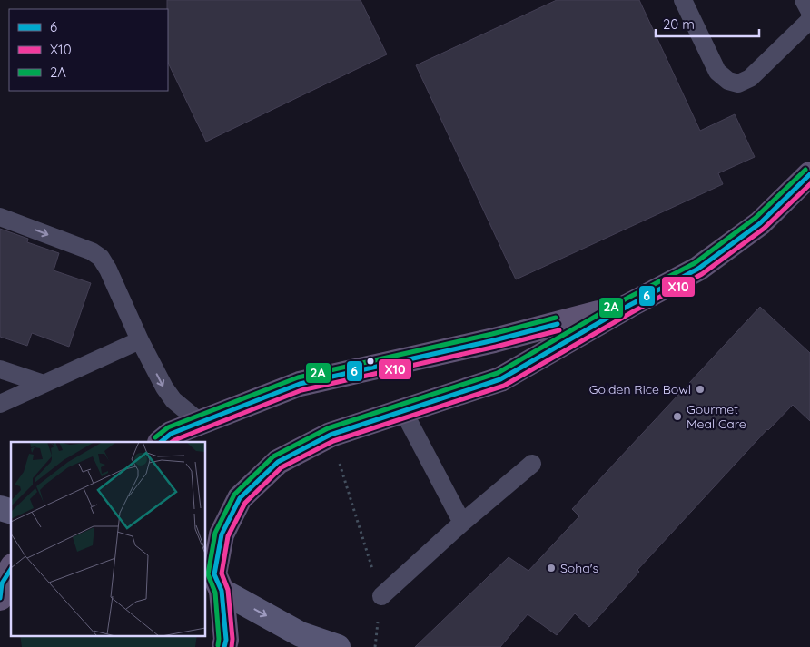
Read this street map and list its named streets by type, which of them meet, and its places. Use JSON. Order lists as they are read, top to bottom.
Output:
{
  "places": ["Golden Rice Bowl", "Gourmet Meal Care", "Soha's"],
  "lines": ["transit line 2A", "transit line 6", "transit line X10"],
  "legend": ["6", "X10", "2A"],
  "scale_bar": "20 m"
}
